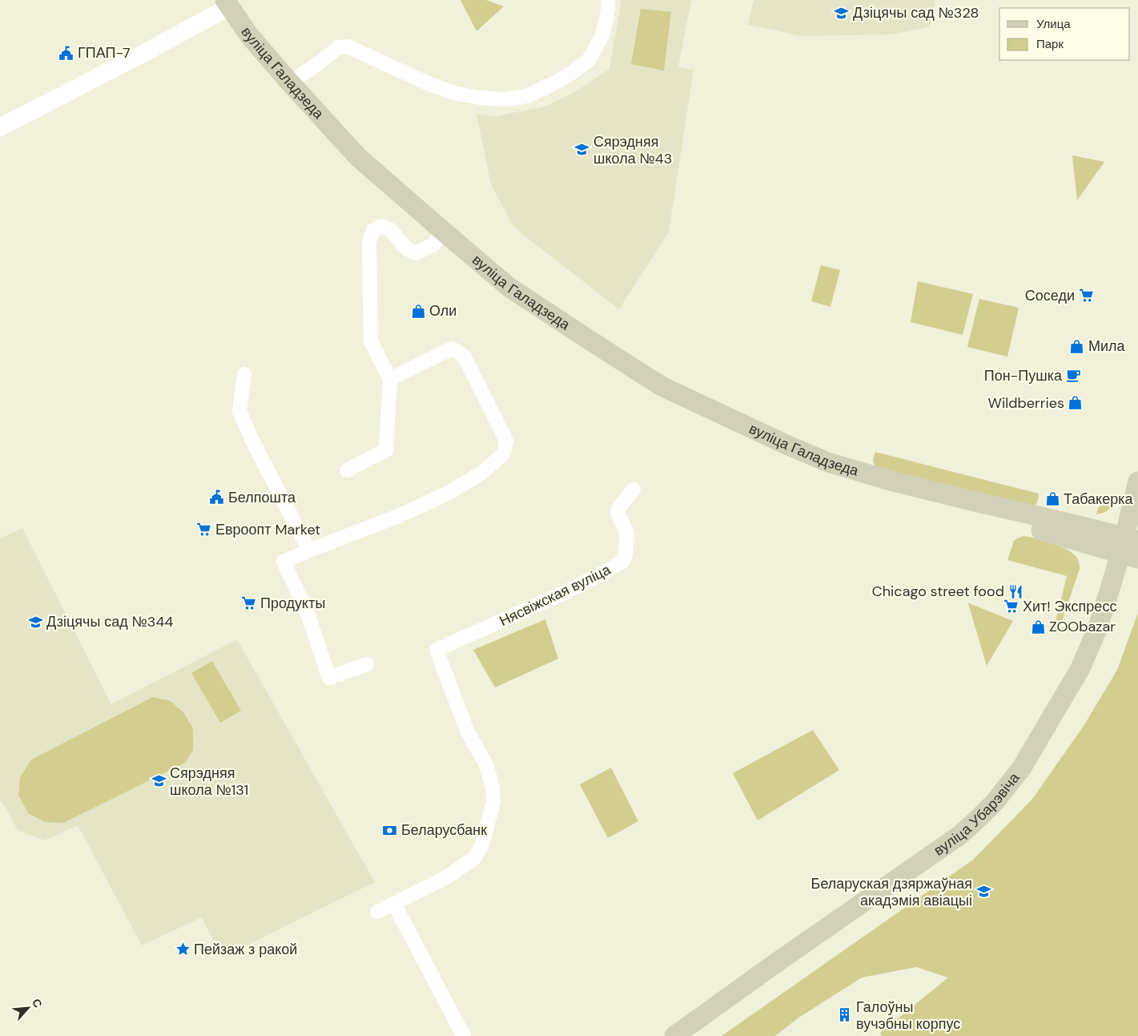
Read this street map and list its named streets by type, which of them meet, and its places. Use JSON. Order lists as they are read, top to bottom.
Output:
{
  "streets": {
    "main road": ["вуліца Галадзеда", "вуліца Убарэвіча"],
    "street": ["Нясвіжская вуліца"]
  },
  "crossings": [
    ["вуліца Галадзеда", "вуліца Убарэвіча"]
  ],
  "places": {
    "school or university": [
      "Дзіцячы сад №328",
      "Сярэдняя школа №43",
      "Дзіцячы сад №344",
      "Сярэдняя школа №131",
      "Беларуская дзяржаўная акадэмія авіацыі"
    ],
    "public building": ["ГПАП-7", "Белпошта"],
    "supermarket": [
      "Соседи",
      "Евроопт Market",
      "Продукты",
      "Хит! Экспресс"
    ],
    "shop": [
      "Оли",
      "Мила",
      "Wildberries",
      "Табакерка",
      "ZOObazar"
    ],
    "cafe": ["Пон-Пушка"],
    "restaurant": ["Chicago street food"],
    "bank": ["Беларусбанк"],
    "place": ["Пейзаж з ракой"],
    "building": ["Галоўны вучэбны корпус"]
  },
  "legend": ["Улица", "Парк"],
  "north": "top right"
}
